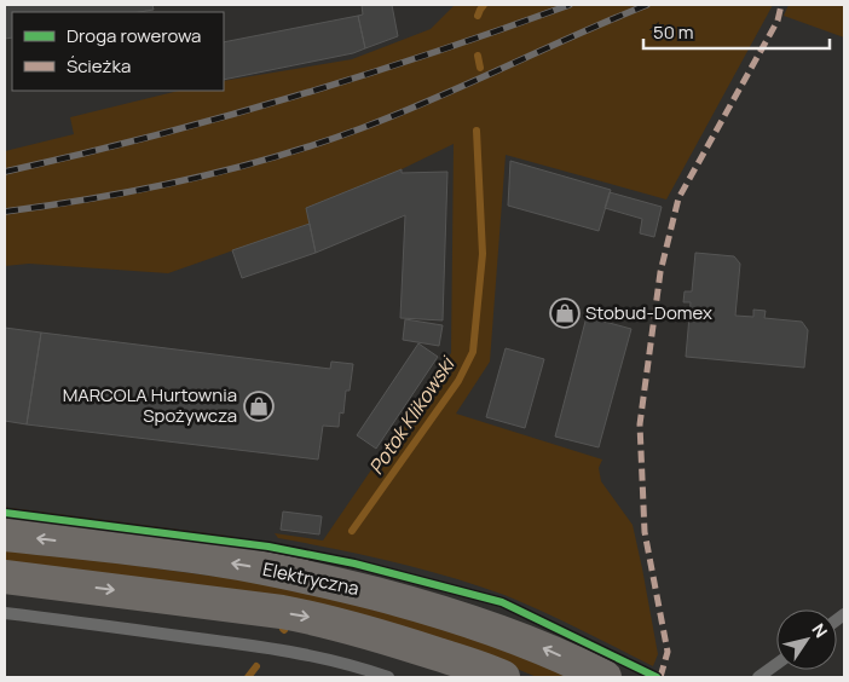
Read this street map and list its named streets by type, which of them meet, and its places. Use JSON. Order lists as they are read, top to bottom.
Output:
{
  "streets": {
    "main road": ["Elektryczna"]
  },
  "water": ["Potok Klikowski"],
  "places": {
    "shop": ["Stobud-Domex", "MARCOLA Hurtownia Spożywcza"]
  },
  "legend": ["Droga rowerowa", "Ścieżka"],
  "scale_bar": "50 m",
  "north": "top right"
}
